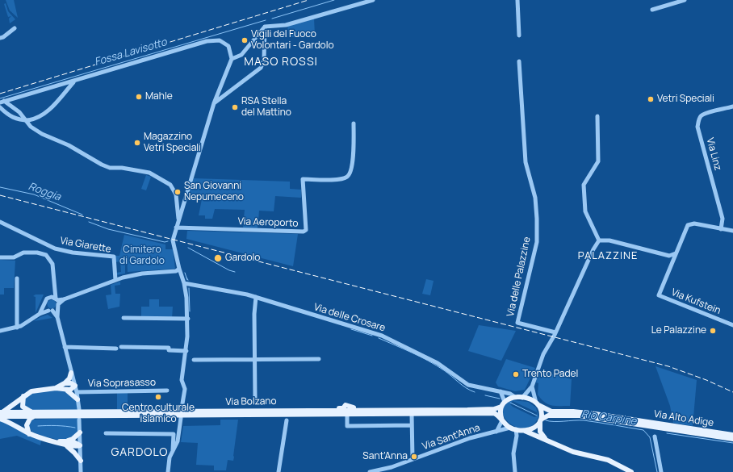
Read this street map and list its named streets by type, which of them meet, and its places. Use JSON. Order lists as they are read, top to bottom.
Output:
{
  "streets": {
    "main road": ["Via Bolzano", "Via Alto Adige"],
    "street": [
      "Via Linz",
      "Via Aeroporto",
      "Via Giarette",
      "Via delle Palazzine",
      "Via Kufstein",
      "Via delle Crosare",
      "Via Soprasasso",
      "Via Sant'Anna"
    ]
  },
  "crossings": [
    ["Via delle Crosare", "Via Bolzano"],
    ["Via delle Crosare", "Via Alto Adige"],
    ["Via delle Crosare", "Via Sant'Anna"],
    ["Via Bolzano", "Via Alto Adige"],
    ["Via Bolzano", "Via Sant'Anna"],
    ["Via Alto Adige", "Via Sant'Anna"]
  ],
  "districts": ["MASO ROSSI", "PALAZZINE", "GARDOLO"],
  "water": ["Fossa Lavisotto", "Roggia", "Rio Carpine"],
  "parks": ["Cimitero di Gardolo"],
  "places": [
    "Vigili del Fuoco Volontari - Gardolo",
    "Mahle",
    "Vetri Speciali",
    "RSA Stella del Mattino",
    "Magazzino Vetri Speciali",
    "San Giovanni Nepumeceno",
    "Gardolo",
    "Le Palazzine",
    "Trento Padel",
    "Centro culturale islamico",
    "Sant'Anna"
  ]
}
